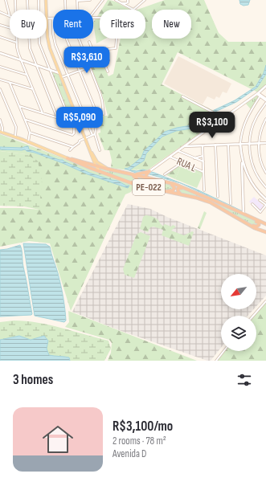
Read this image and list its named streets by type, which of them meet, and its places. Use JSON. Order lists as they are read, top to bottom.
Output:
{
  "streets": {
    "highway": ["PE-022"],
    "street": ["RUA L"]
  },
  "north": "bottom left",
  "page": {
    "chip": [
      "Buy",
      "Rent",
      "Filters",
      "New"
    ],
    "price": ["R$3,610", "R$5,090", "R$3,100"],
    "heading": "3 homes",
    "list": [
      {
        "name": "R$3,100/mo",
        "note": "2 rooms · 78 m² · Avenida D"
      }
    ]
  }
}
